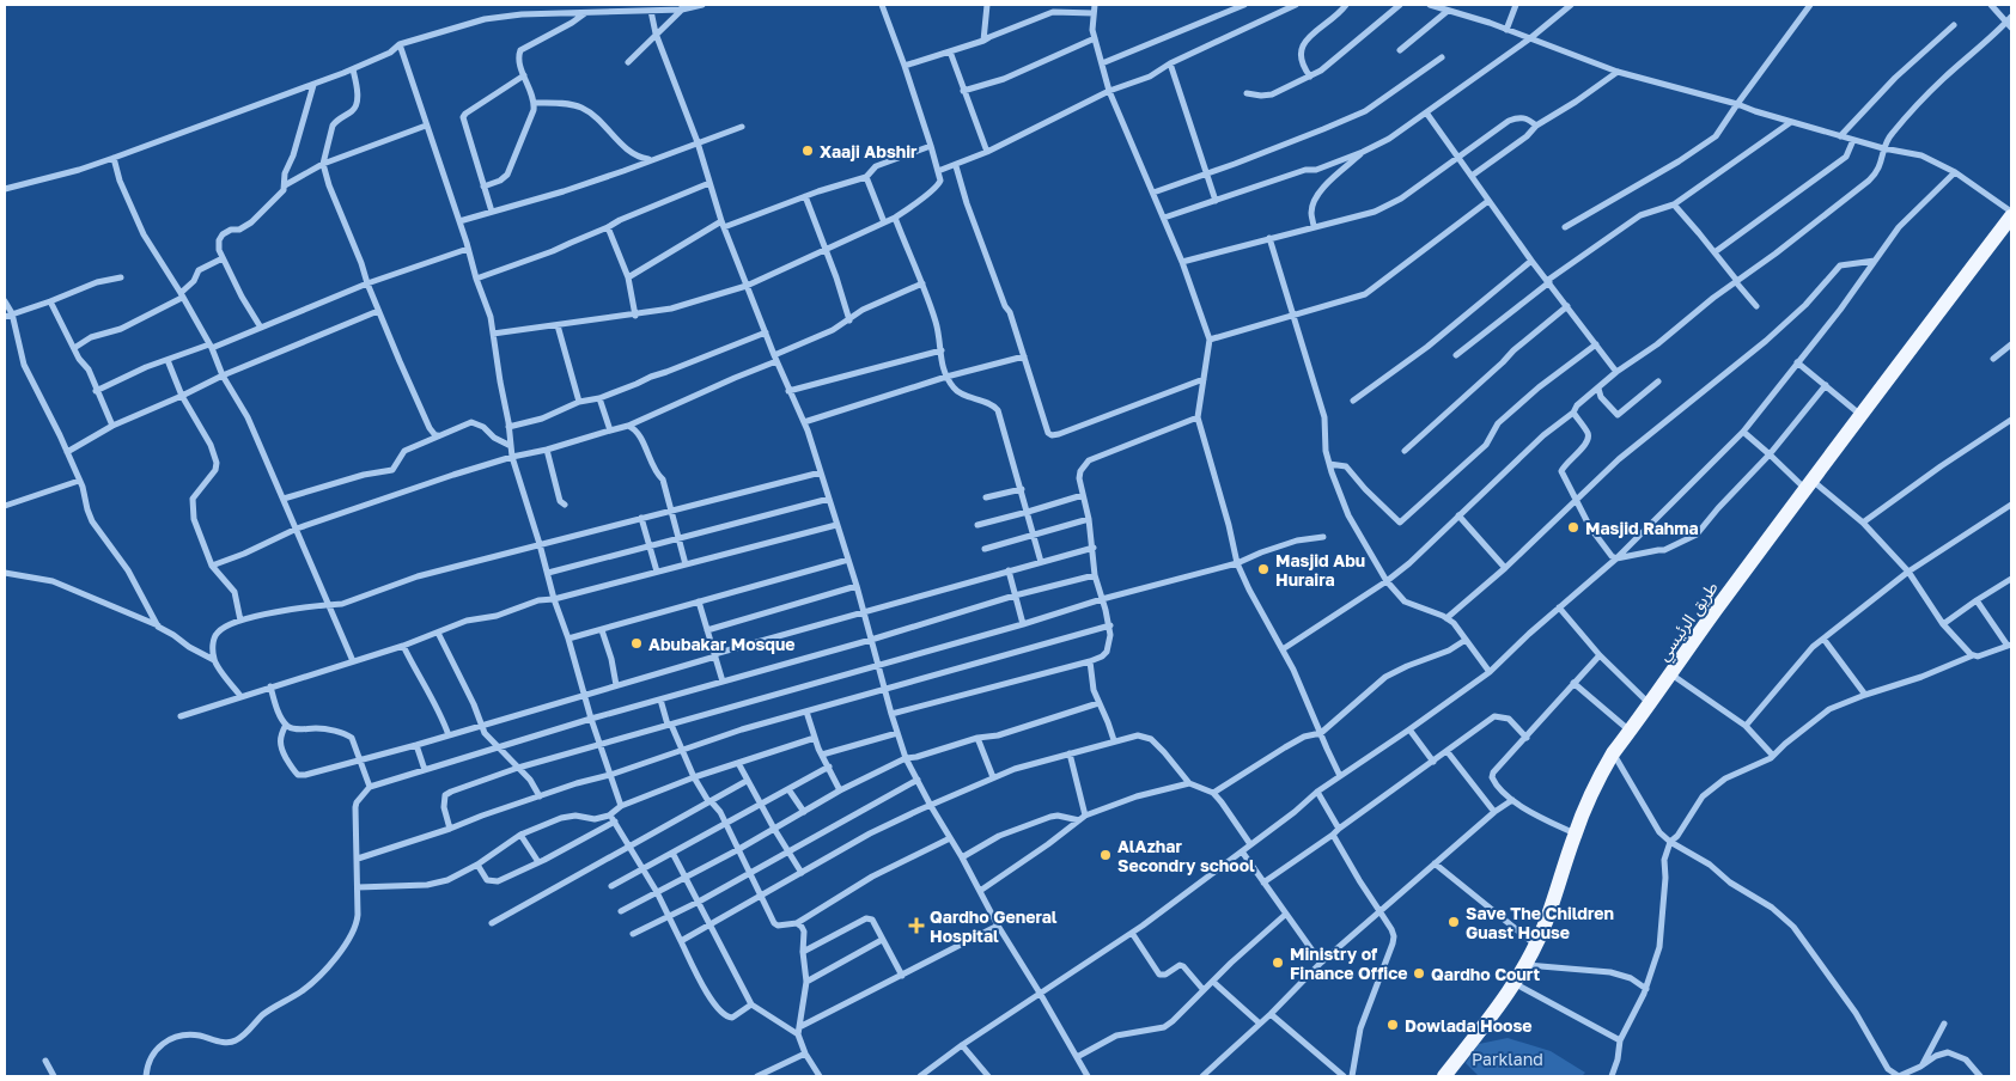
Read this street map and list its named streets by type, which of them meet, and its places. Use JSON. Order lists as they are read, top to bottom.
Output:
{
  "streets": {
    "main road": ["طريق الرئيسي"]
  },
  "parks": ["Parkland"],
  "places": {
    "other": [
      "Xaaji Abshir",
      "Masjid Rahma",
      "Masjid Abu Huraira",
      "Abubakar Mosque",
      "AlAzhar Secondry school",
      "Save The Children Guast House",
      "Ministry of Finance Office",
      "Qardho Court",
      "Dowlada Hoose"
    ],
    "health": ["Qardho General Hospital"]
  }
}
